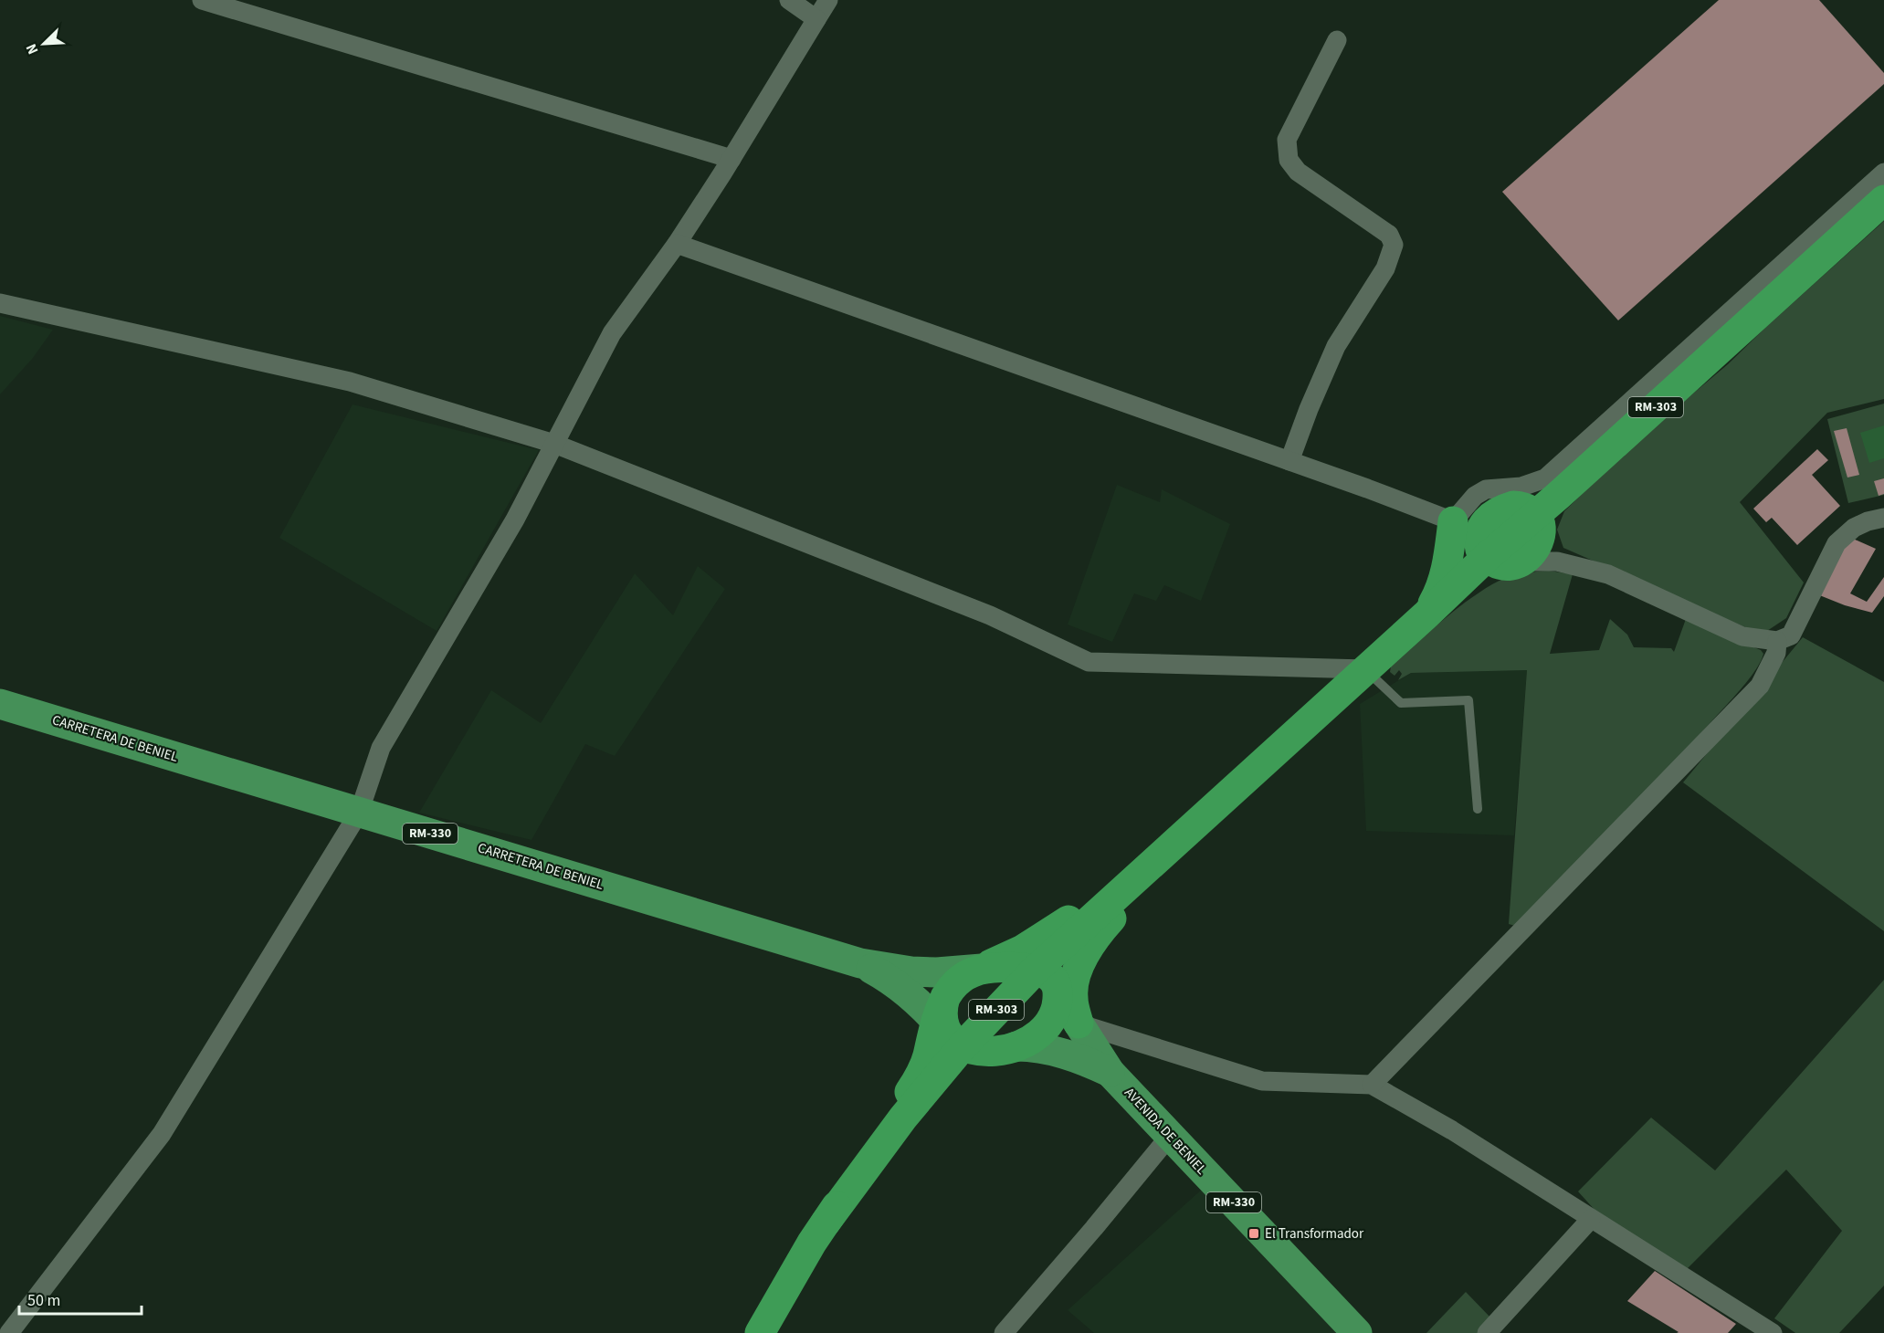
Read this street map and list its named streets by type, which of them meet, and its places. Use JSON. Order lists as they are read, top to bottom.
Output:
{
  "streets": {
    "highway": ["RM-303"],
    "main road": ["CARRETERA DE BENIEL", "RM-330", "AVENIDA DE BENIEL"]
  },
  "places": {
    "transit": ["El Transformador"]
  },
  "scale_bar": "50 m",
  "north": "bottom left"
}
